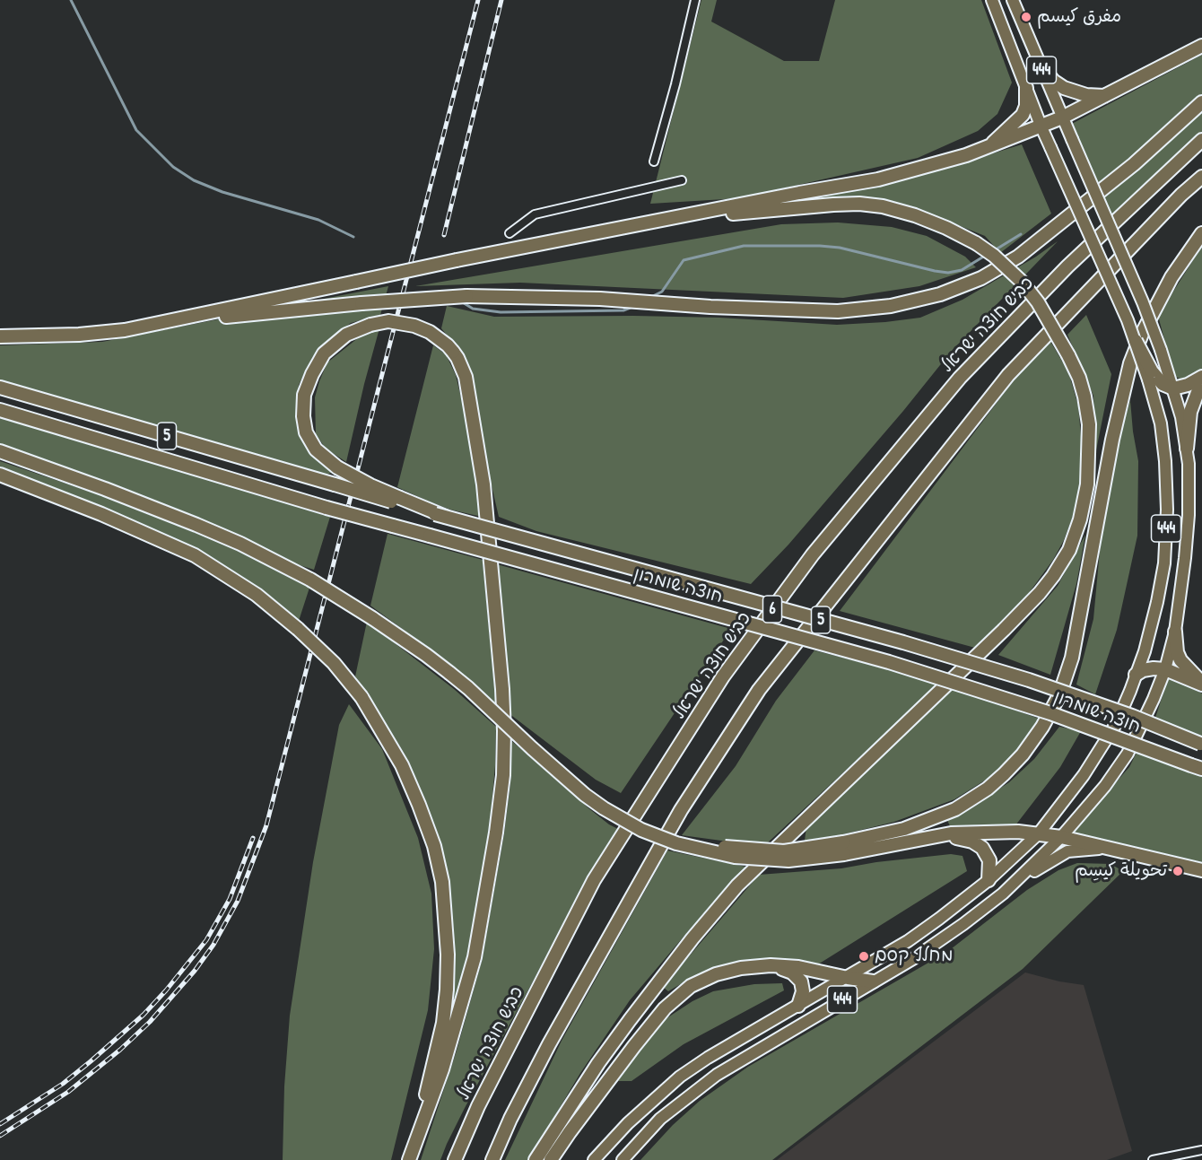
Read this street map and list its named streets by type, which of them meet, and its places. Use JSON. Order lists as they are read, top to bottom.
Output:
{
  "streets": {
    "highway": [
      "כביש חוצה ישראל",
      "5",
      "חוצה שומרון",
      "6"
    ],
    "main road": ["444"]
  },
  "places": ["مفرق كيسم", "تحويلة كيسِم", "מחלף קסם"]
}
